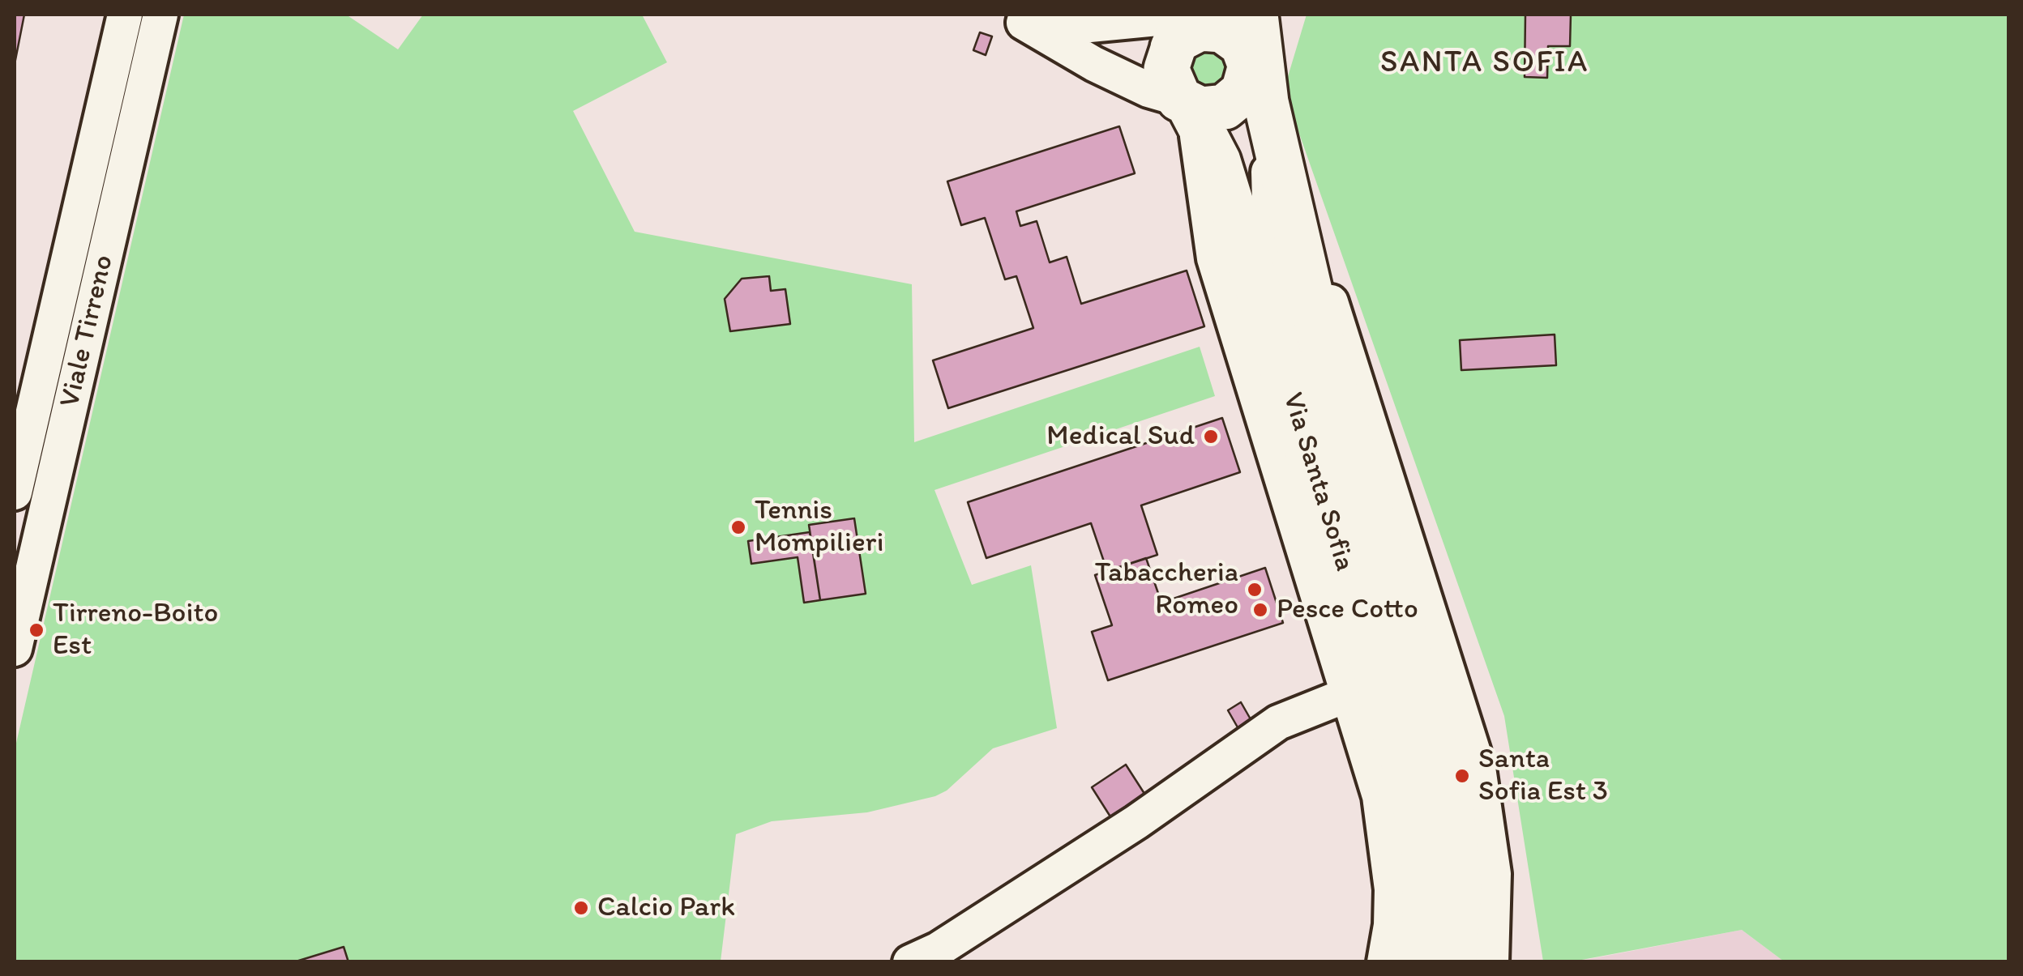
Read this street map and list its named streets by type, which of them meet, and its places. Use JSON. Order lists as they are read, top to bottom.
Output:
{
  "streets": {
    "main road": ["Via Santa Sofia"],
    "street": ["Viale Tirreno"]
  },
  "districts": ["SANTA SOFIA"],
  "places": [
    "Medical Sud",
    "Tennis Mompilieri",
    "Tabaccheria Romeo",
    "Pesce Cotto",
    "Tirreno-Boito Est",
    "Santa Sofia Est 3",
    "Calcio Park"
  ]
}
